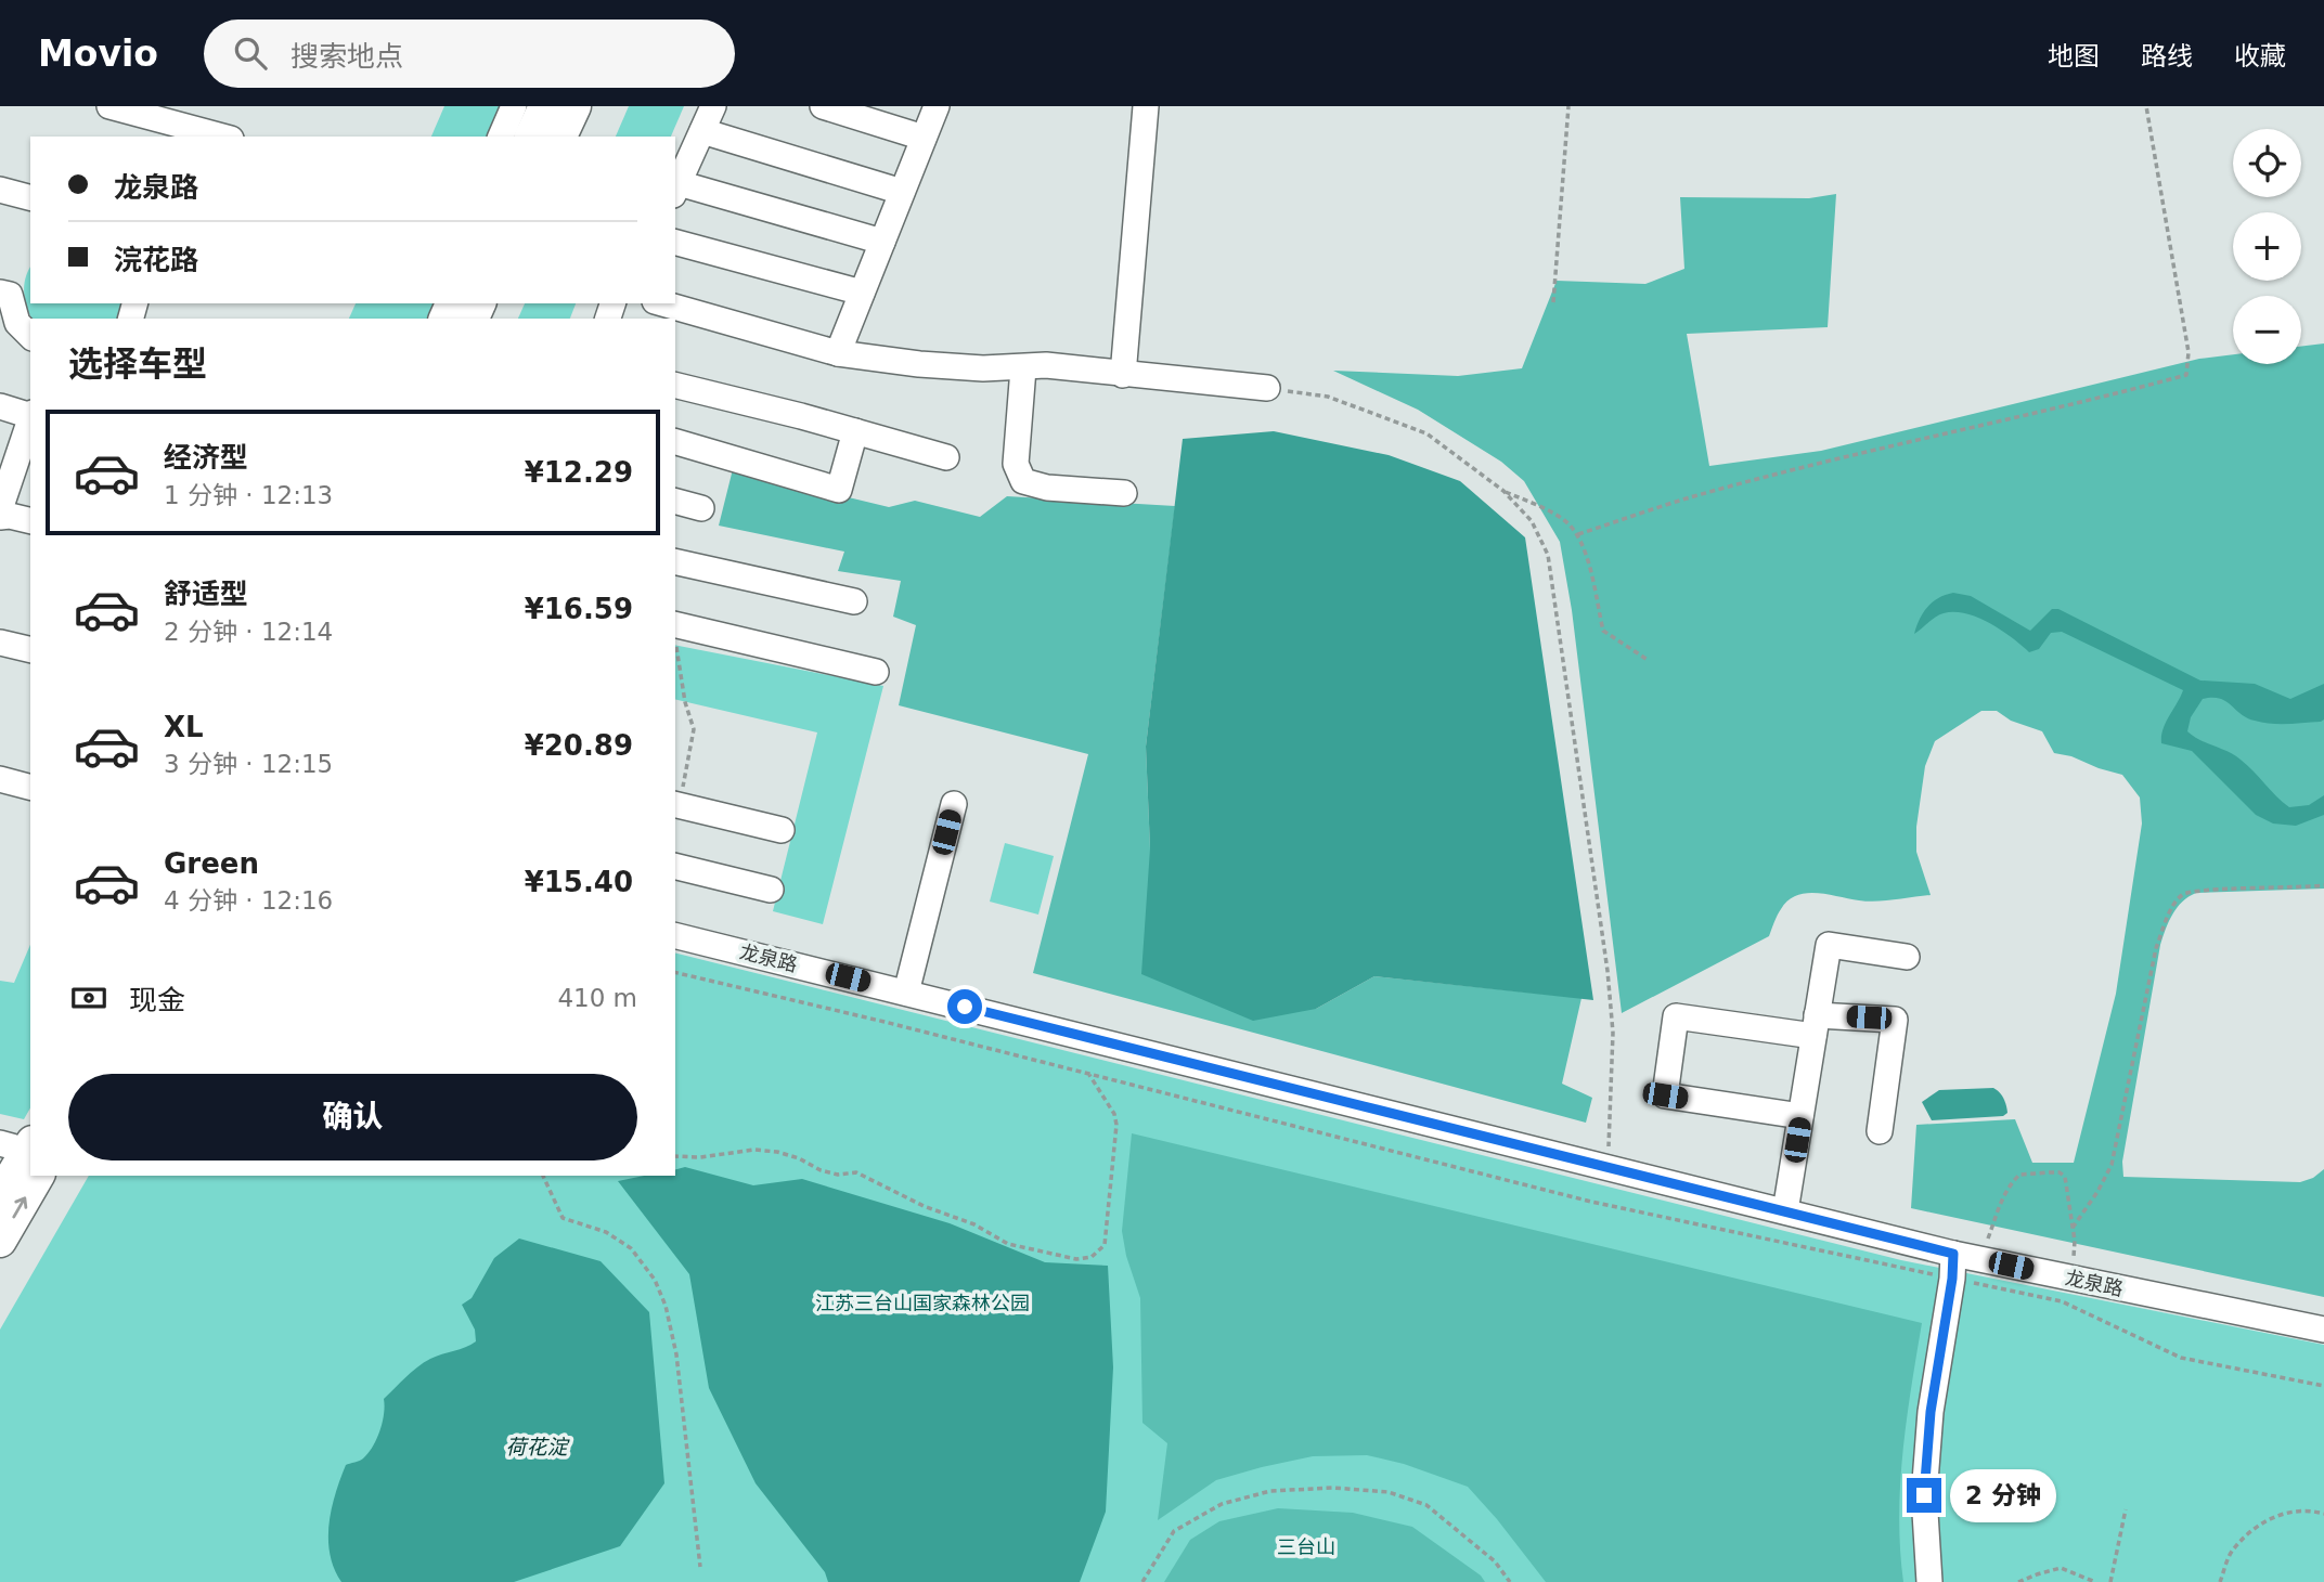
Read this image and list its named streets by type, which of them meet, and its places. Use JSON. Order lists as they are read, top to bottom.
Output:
{
  "streets": {
    "street": ["龙泉路"]
  },
  "water": ["荷花淀"],
  "parks": ["江苏三台山国家森林公园", "三台山"],
  "page": {
    "header": "Movio",
    "search": "搜索地点",
    "nav": ["地图", "路线", "收藏"],
    "map_buttons": ["+", "−"],
    "banner": ["龙泉路", "浣花路"],
    "heading": "选择车型",
    "list": [
      {
        "name": "经济型",
        "note": "1 分钟 · 12:13",
        "value": "¥12.29"
      },
      {
        "name": "舒适型",
        "note": "2 分钟 · 12:14",
        "value": "¥16.59"
      },
      {
        "name": "XL",
        "note": "3 分钟 · 12:15",
        "value": "¥20.89"
      },
      {
        "name": "Green",
        "note": "4 分钟 · 12:16",
        "value": "¥15.40"
      }
    ],
    "pay": ["现金", "410 m"],
    "buttons": "确认",
    "bubble": "2 分钟"
  }
}
